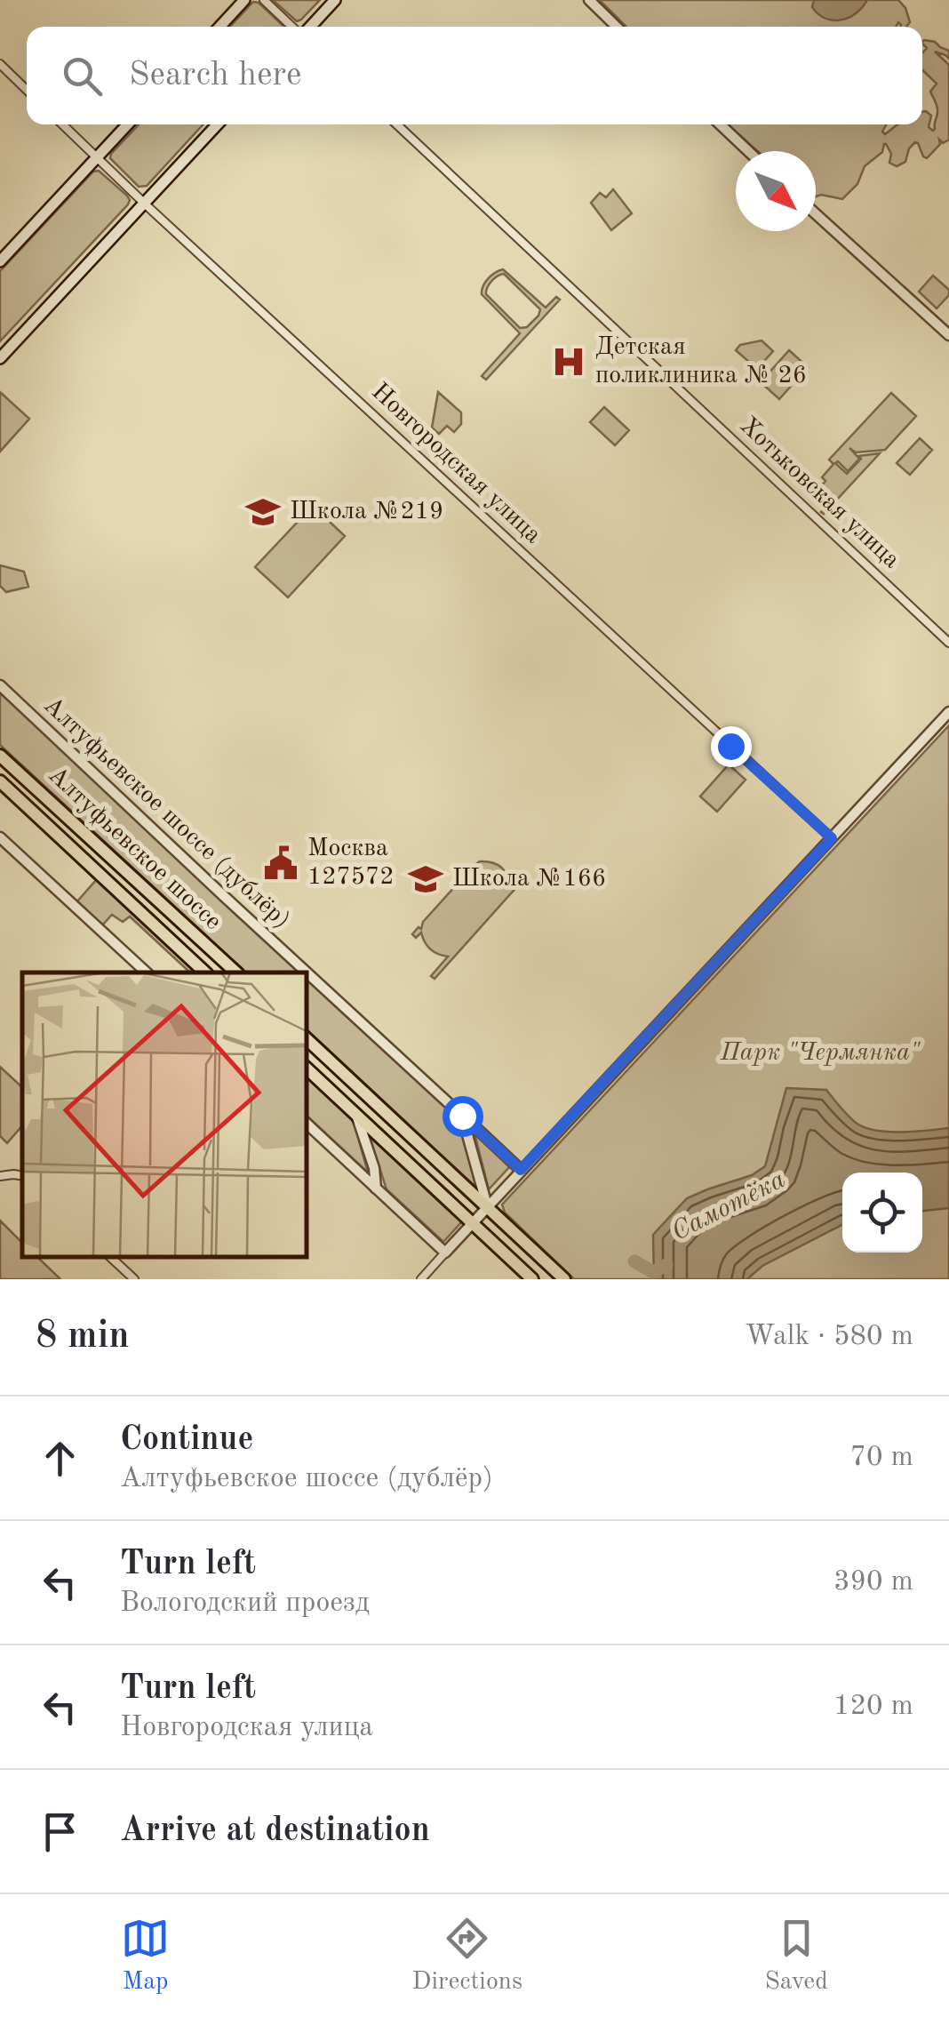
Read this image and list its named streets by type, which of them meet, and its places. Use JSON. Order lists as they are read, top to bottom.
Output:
{
  "streets": {
    "main road": ["Алтуфьевское шоссе"],
    "street": ["Новгородская улица", "Хотьковская улица", "Алтуфьевское шоссе (дублёр)"]
  },
  "water": ["Самотёка"],
  "parks": ["Парк \"Чермянка\""],
  "places": {
    "hospital": ["Детская поликлиника № 26"],
    "school or university": ["Школа №219", "Школа №166"],
    "public building": ["Москва 127572"]
  },
  "north": "bottom right",
  "page": {
    "search": "Search here",
    "heading": ["8 min", "Walk · 580 m"],
    "list": [
      ["Continue", "Алтуфьевское шоссе (дублёр)", "70 m"],
      ["Turn left", "Вологодский проезд", "390 m"],
      ["Turn left", "Новгородская улица", "120 m"],
      "Arrive at destination"
    ],
    "nav": ["Map", "Directions", "Saved"]
  }
}
